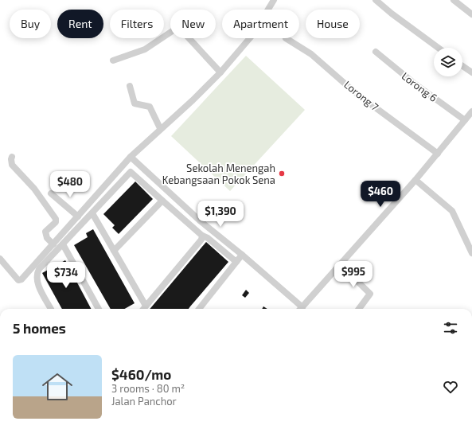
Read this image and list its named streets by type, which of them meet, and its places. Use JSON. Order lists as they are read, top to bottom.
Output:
{
  "streets": {
    "street": ["Lorong 6", "Lorong 7"]
  },
  "places": ["Sekolah Menengah Kebangsaan Pokok Sena"],
  "page": {
    "chip": [
      "Buy",
      "Rent",
      "Filters",
      "New",
      "Apartment",
      "House"
    ],
    "price": [
      "$480",
      "$460",
      "$1,390",
      "$995",
      "$734"
    ],
    "heading": "5 homes",
    "list": [
      {
        "name": "$460/mo",
        "note": "3 rooms · 80 m² · Jalan Panchor"
      }
    ]
  }
}
